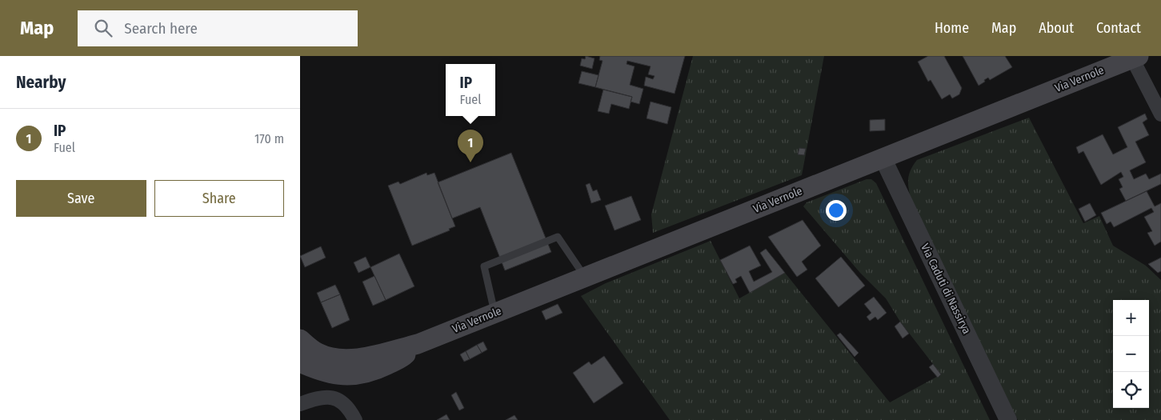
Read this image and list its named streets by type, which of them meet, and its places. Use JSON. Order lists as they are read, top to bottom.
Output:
{
  "streets": {
    "main road": ["Via Vernole"],
    "street": ["Via Caduti di Nassirya"]
  },
  "crossings": [
    ["Via Vernole", "Via Caduti di Nassirya"]
  ],
  "page": {
    "header": "Map",
    "search": "Search here",
    "nav": [
      "Home",
      "Map",
      "About",
      "Contact"
    ],
    "heading": "Nearby",
    "popup": ["IP", "Fuel"],
    "list": [
      {
        "mark": "1",
        "name": "IP",
        "note": "Fuel",
        "value": "170 m"
      }
    ],
    "pins": "1",
    "buttons": ["Save", "Share"],
    "map_buttons": ["+", "−"]
  }
}
